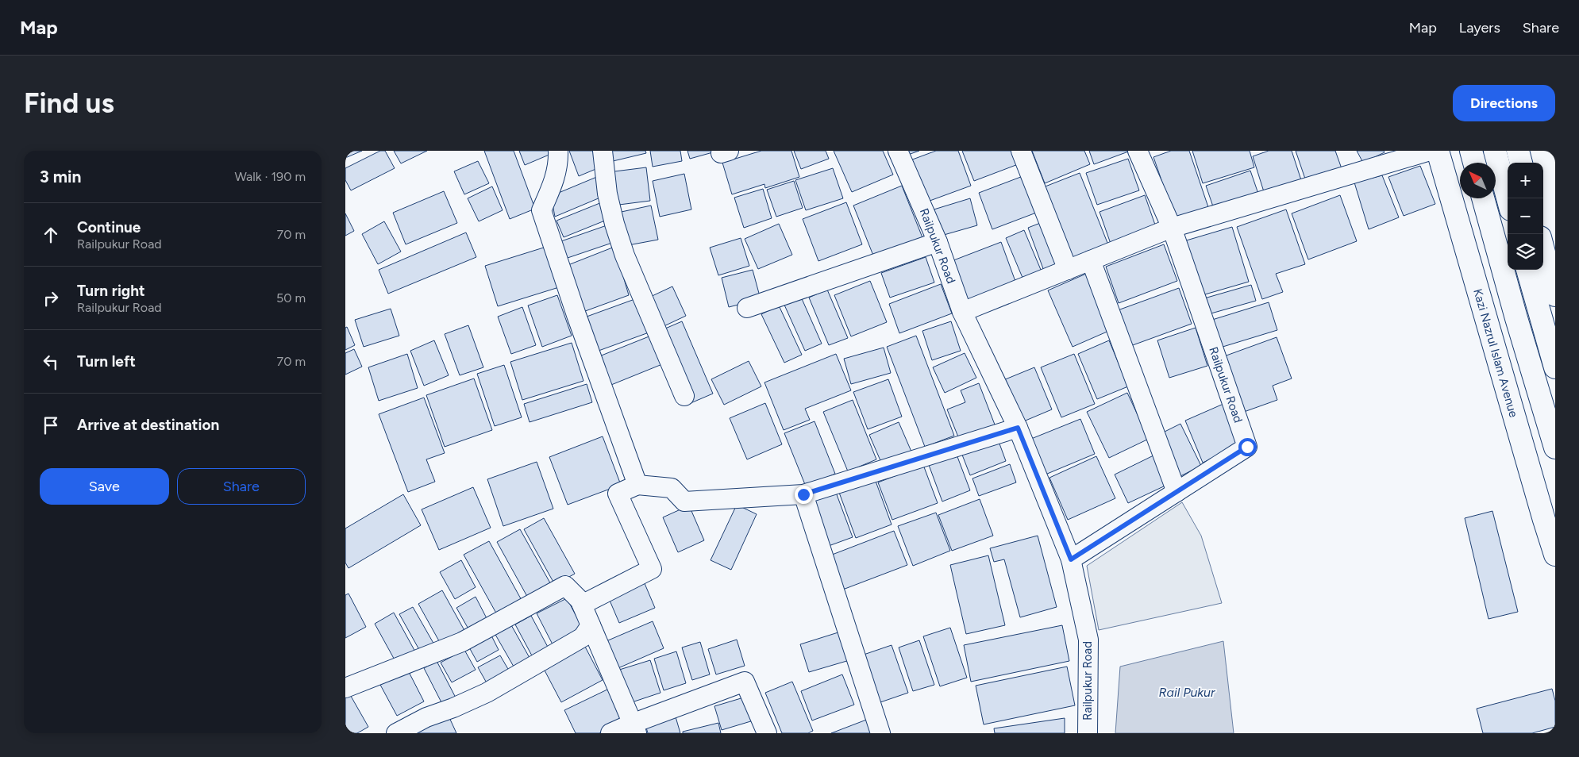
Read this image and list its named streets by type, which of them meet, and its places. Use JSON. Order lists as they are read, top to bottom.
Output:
{
  "streets": {
    "main road": ["Kazi Nazrul Islam Avenue"],
    "street": ["Railpukur Road"]
  },
  "water": ["Rail Pukur"],
  "north": "top left",
  "page": {
    "header": "Map",
    "nav": ["Map", "Layers", "Share"],
    "buttons": [
      "Directions",
      ["Save", "Share"]
    ],
    "title": "Find us",
    "heading": ["3 min", "Walk · 190 m"],
    "map_buttons": ["+", "−"],
    "list": [
      ["Continue", "Railpukur Road", "70 m"],
      ["Turn right", "Railpukur Road", "50 m"],
      ["Turn left", "70 m"],
      "Arrive at destination"
    ]
  }
}
